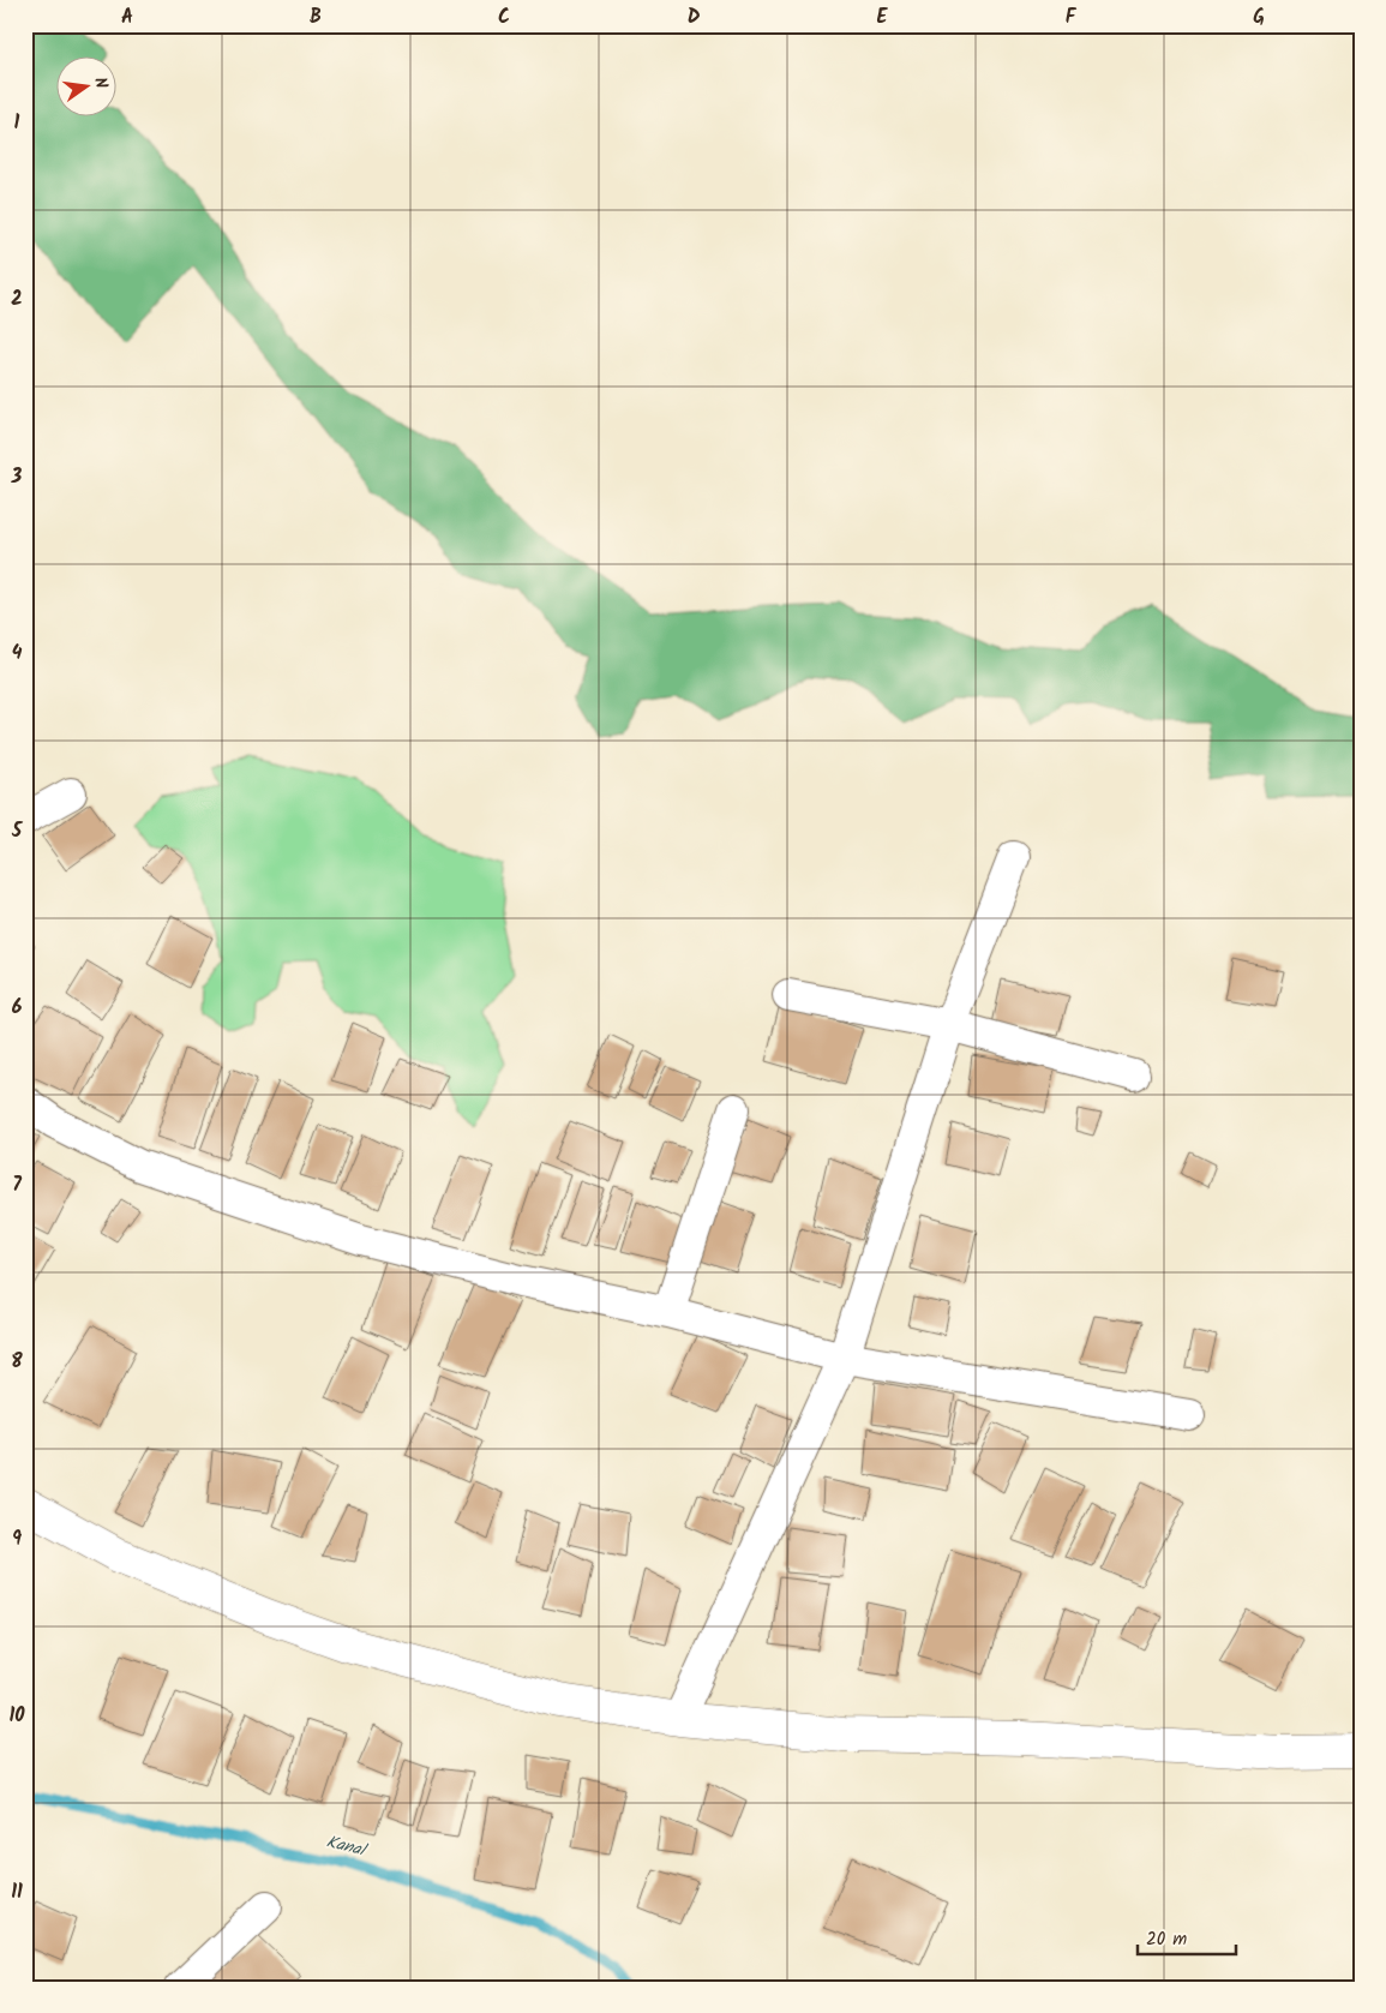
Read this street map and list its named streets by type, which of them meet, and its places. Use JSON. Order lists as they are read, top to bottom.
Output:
{
  "water": ["Kanal"],
  "scale_bar": "20 m",
  "north": "right",
  "grid": {
    "columns": [
      "A",
      "B",
      "C",
      "D",
      "E",
      "F",
      "G"
    ],
    "rows": [
      "1",
      "2",
      "3",
      "4",
      "5",
      "6",
      "7",
      "8",
      "9",
      "10",
      "11"
    ]
  }
}
